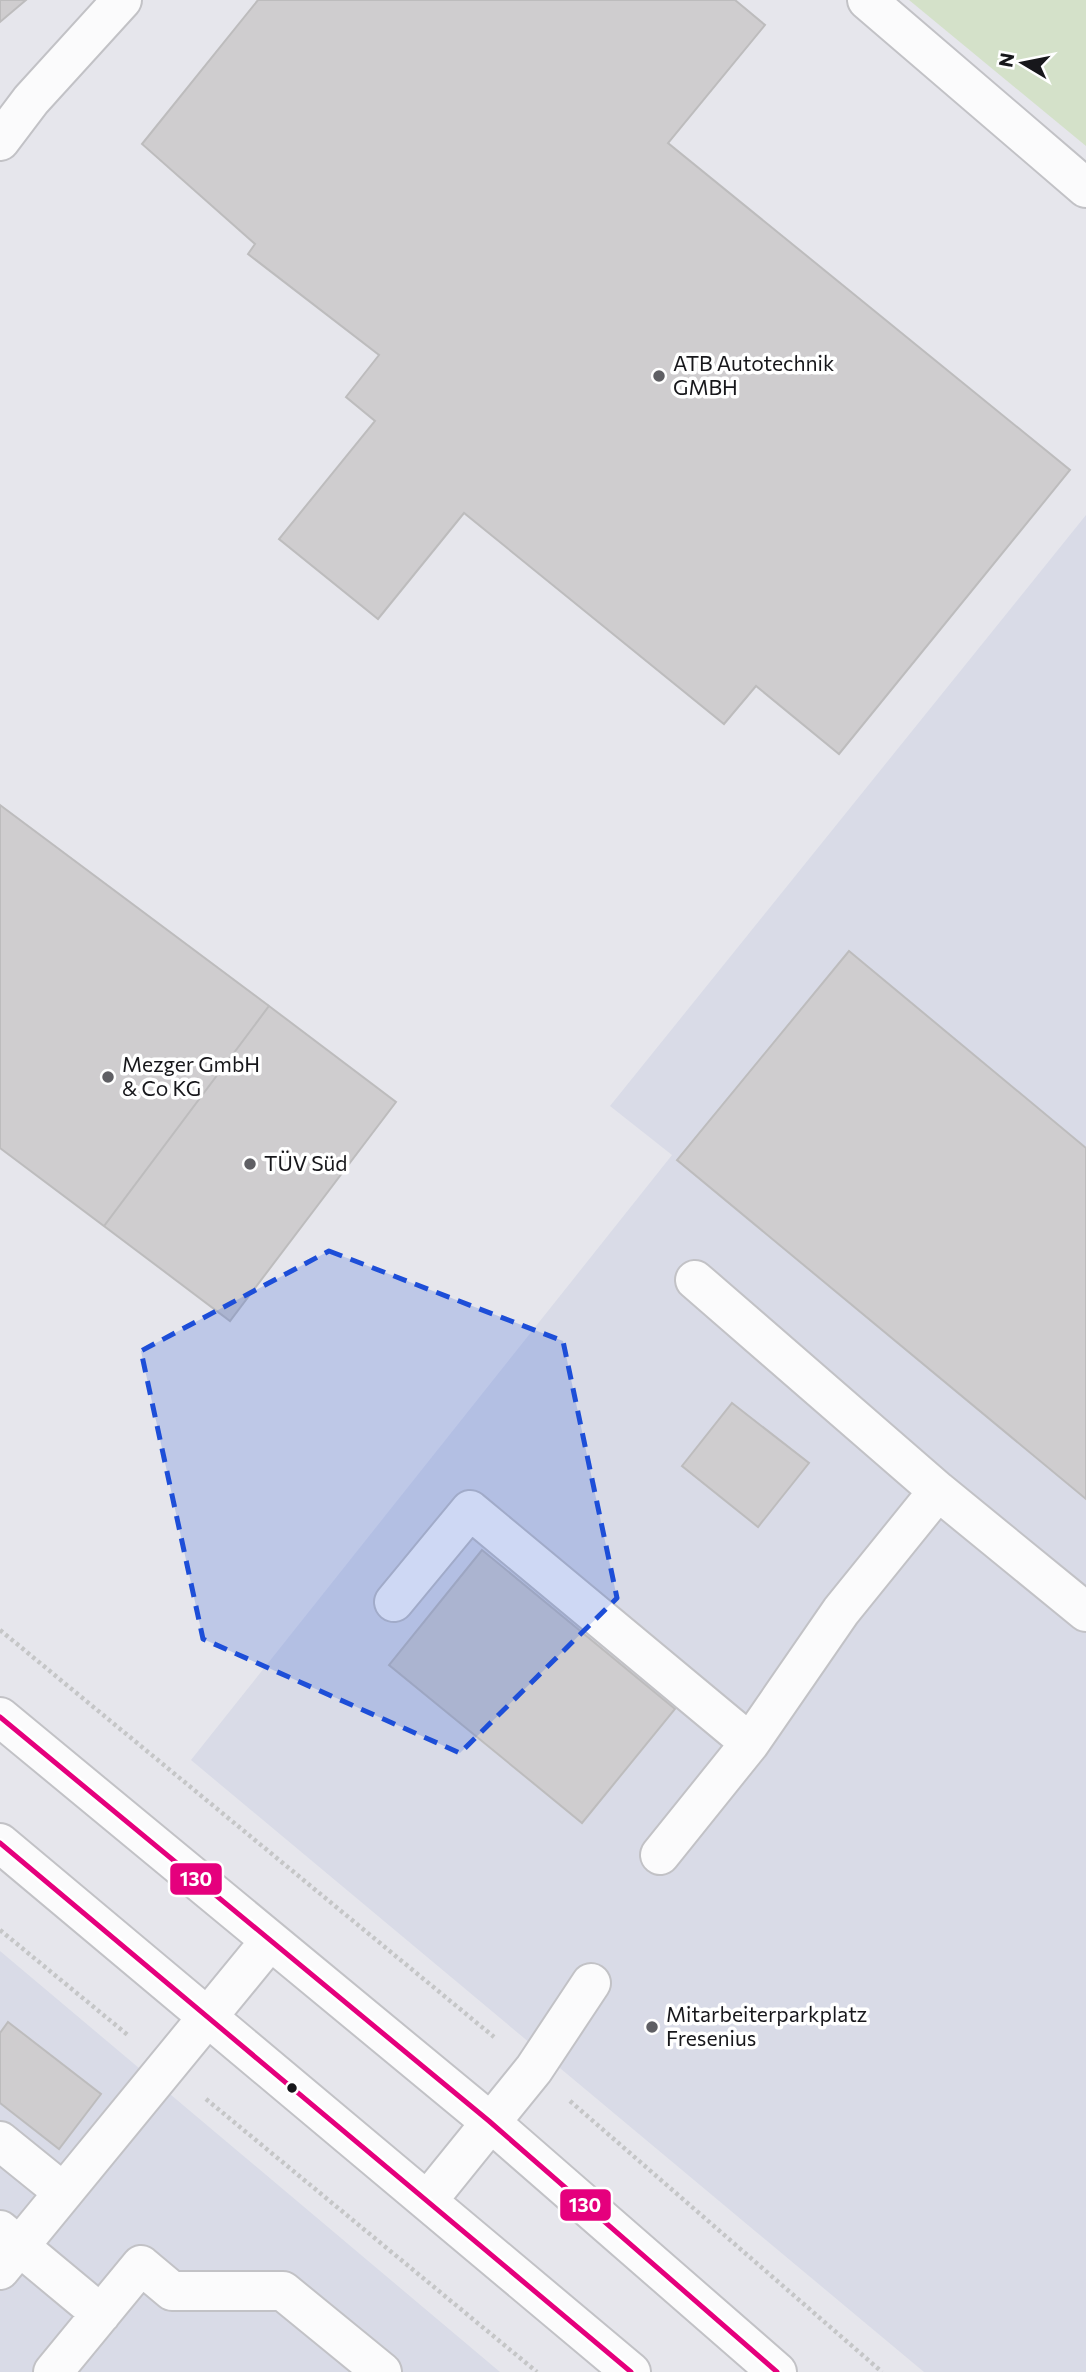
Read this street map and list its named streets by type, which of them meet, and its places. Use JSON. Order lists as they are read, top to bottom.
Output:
{
  "places": [
    "ATB Autotechnik GMBH",
    "Mezger GmbH & Co KG",
    "TÜV Süd",
    "Mitarbeiterparkplatz Fresenius"
  ],
  "lines": ["transit line 130"],
  "north": "left"
}
